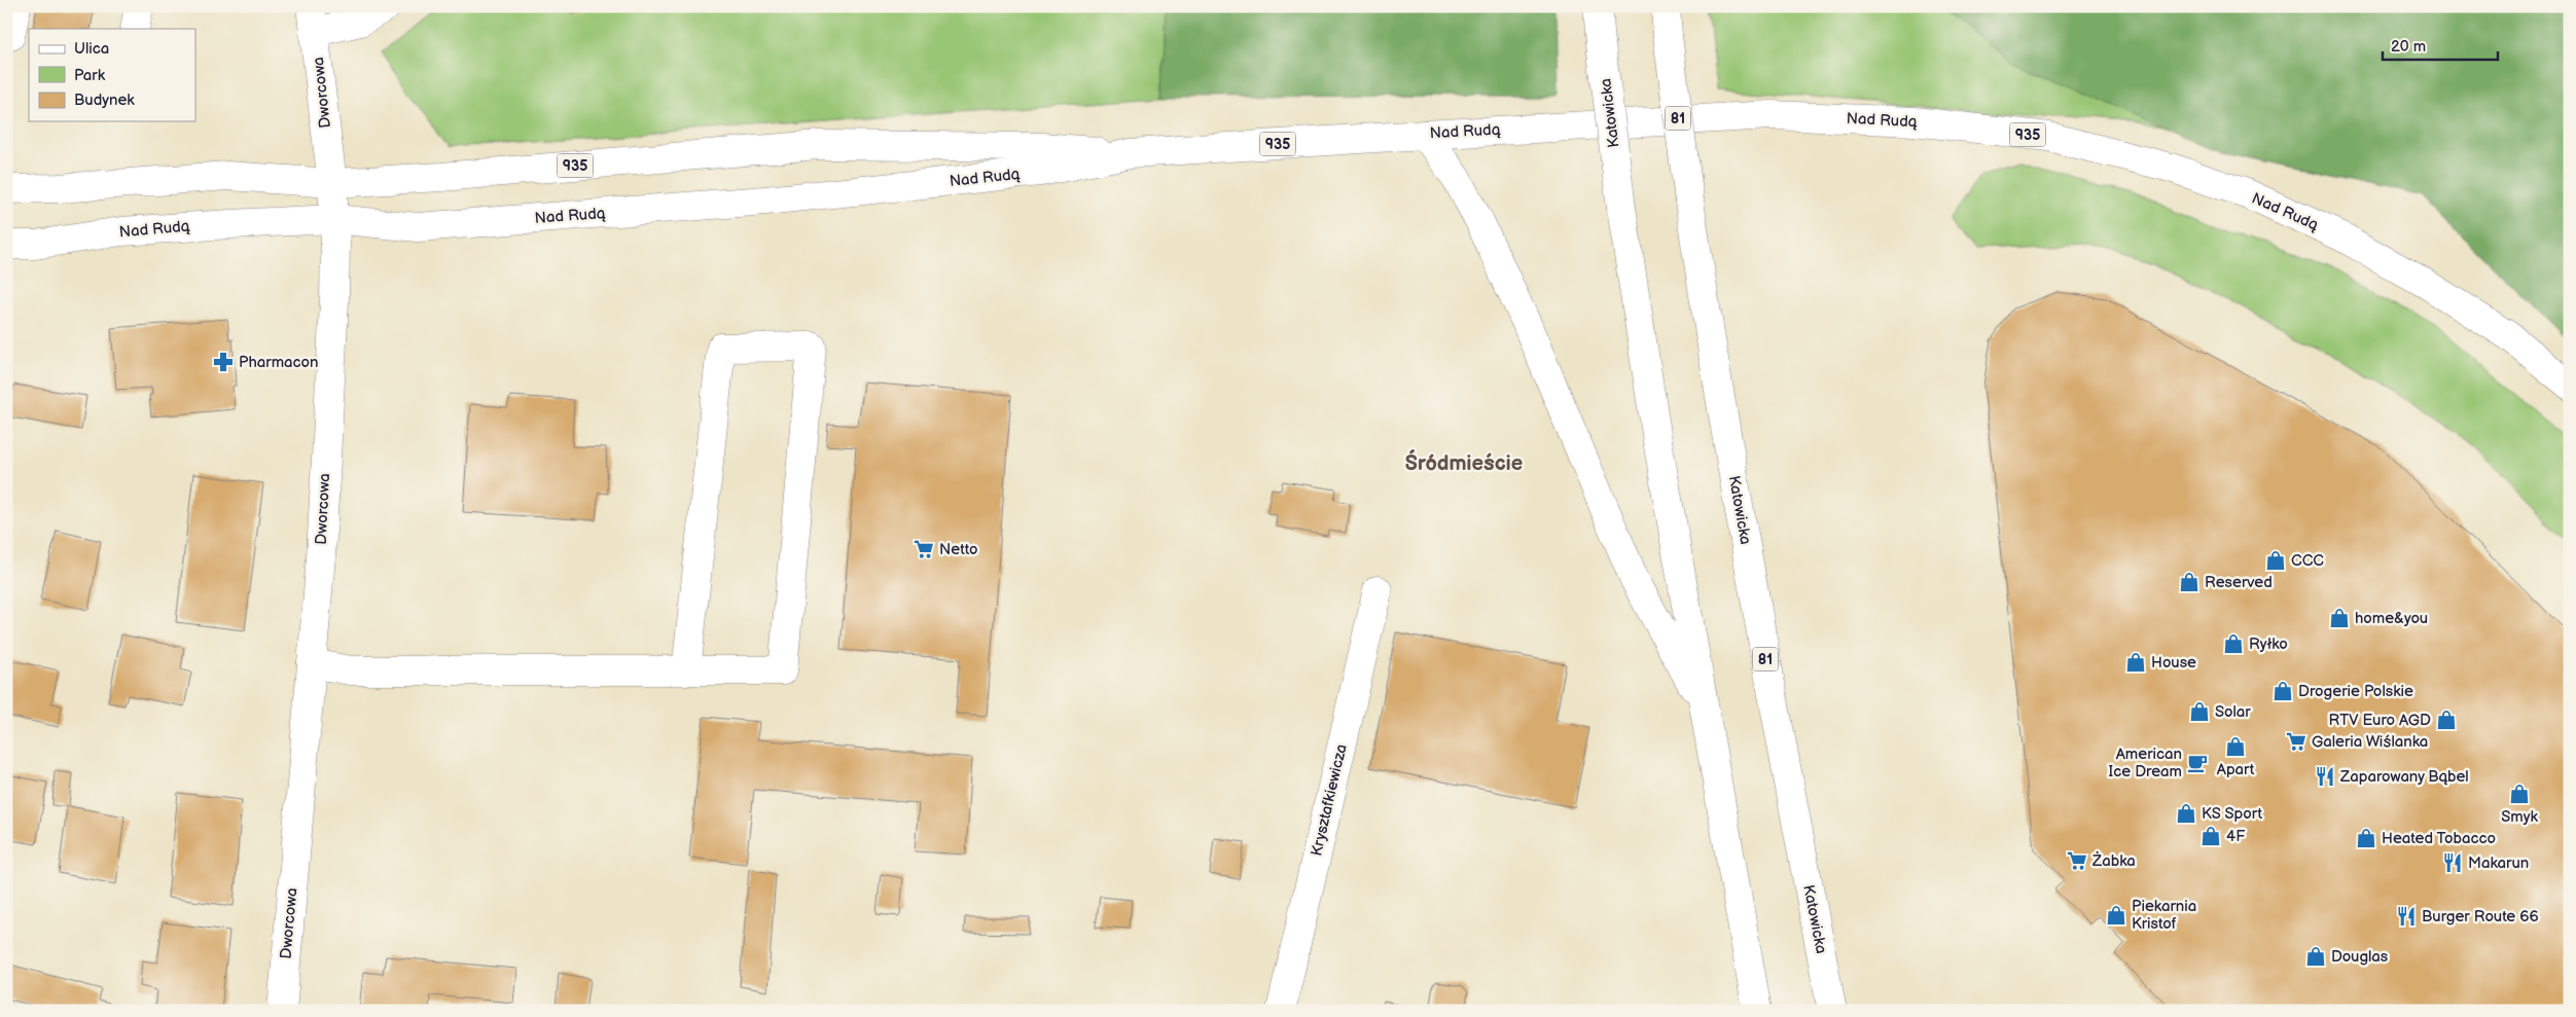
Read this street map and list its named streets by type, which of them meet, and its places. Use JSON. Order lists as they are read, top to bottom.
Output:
{
  "streets": {
    "main road": [
      "Dworcowa",
      "Katowicka",
      "81",
      "Nad Rudą",
      "935",
      "Krysztafkiewicza"
    ]
  },
  "crossings": [
    ["Dworcowa", "Nad Rudą"]
  ],
  "districts": ["Śródmieście"],
  "places": {
    "pharmacy": ["Pharmacon"],
    "supermarket": ["Netto", "Galeria Wiślanka", "Żabka"],
    "shop": [
      "CCC",
      "Reserved",
      "home&you",
      "Ryłko",
      "House",
      "Drogerie Polskie",
      "Solar",
      "RTV Euro AGD",
      "Apart",
      "Smyk",
      "KS Sport",
      "4F",
      "Heated Tobacco",
      "Piekarnia Kristof",
      "Douglas"
    ],
    "cafe": ["American Ice Dream"],
    "restaurant": ["Zaparowany Bąbel", "Makarun", "Burger Route 66"]
  },
  "legend": ["Ulica", "Park", "Budynek"],
  "scale_bar": "20 m"
}
